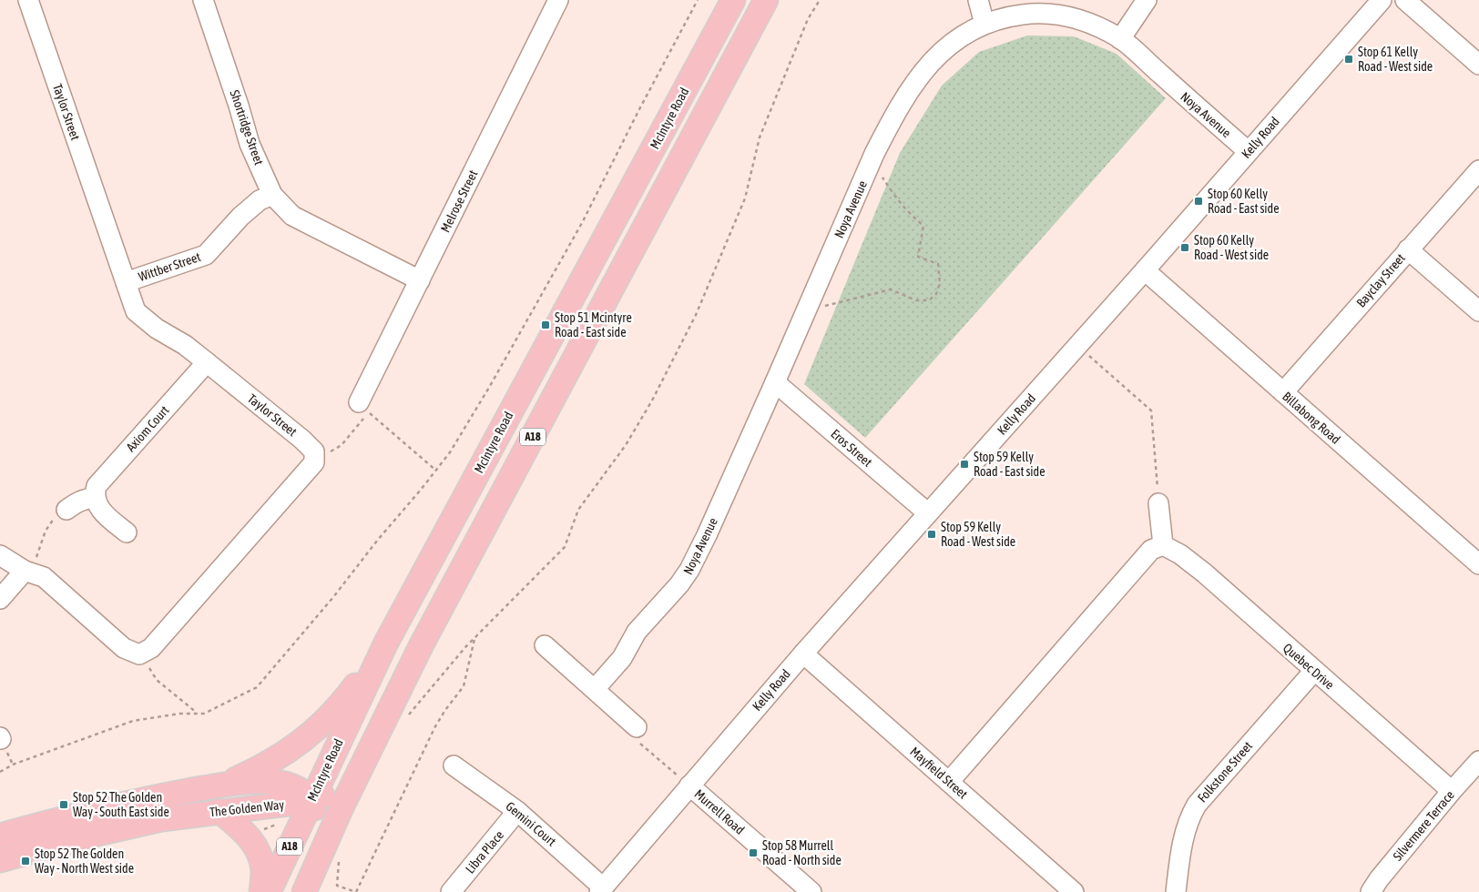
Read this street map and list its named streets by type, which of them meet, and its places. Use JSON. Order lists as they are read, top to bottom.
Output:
{
  "streets": {
    "main road": ["McIntyre Road", "A18", "The Golden Way"],
    "street": [
      "Taylor Street",
      "Noya Avenue",
      "Shortridge Street",
      "Kelly Road",
      "Melrose Street",
      "Wittber Street",
      "Bayclay Street",
      "Billabong Road",
      "Axiom Court",
      "Eros Street",
      "Quebec Drive",
      "Folkstone Street",
      "Mayfield Street",
      "Murrell Road",
      "Gemini Court",
      "Silvermere Terrace",
      "Libra Place"
    ]
  },
  "crossings": [
    ["Taylor Street", "Wittber Street"],
    ["Taylor Street", "Axiom Court"],
    ["Noya Avenue", "Kelly Road"],
    ["Noya Avenue", "Eros Street"],
    ["McIntyre Road", "The Golden Way"],
    ["Shortridge Street", "Melrose Street"],
    ["Shortridge Street", "Wittber Street"],
    ["Kelly Road", "Billabong Road"],
    ["Kelly Road", "Eros Street"],
    ["Kelly Road", "Mayfield Street"],
    ["Kelly Road", "Murrell Road"],
    ["Kelly Road", "Gemini Court"],
    ["Bayclay Street", "Billabong Road"],
    ["Quebec Drive", "Folkstone Street"],
    ["Quebec Drive", "Silvermere Terrace"],
    ["Gemini Court", "Libra Place"]
  ],
  "places": {
    "transit": [
      "Stop 61 Kelly Road - West side",
      "Stop 60 Kelly Road - East side",
      "Stop 60 Kelly Road - West side",
      "Stop 51 Mcintyre Road - East side",
      "Stop 59 Kelly Road - East side",
      "Stop 59 Kelly Road - West side",
      "Stop 52 The Golden Way - South East side",
      "Stop 58 Murrell Road - North side",
      "Stop 52 The Golden Way - North West side"
    ]
  }
}
